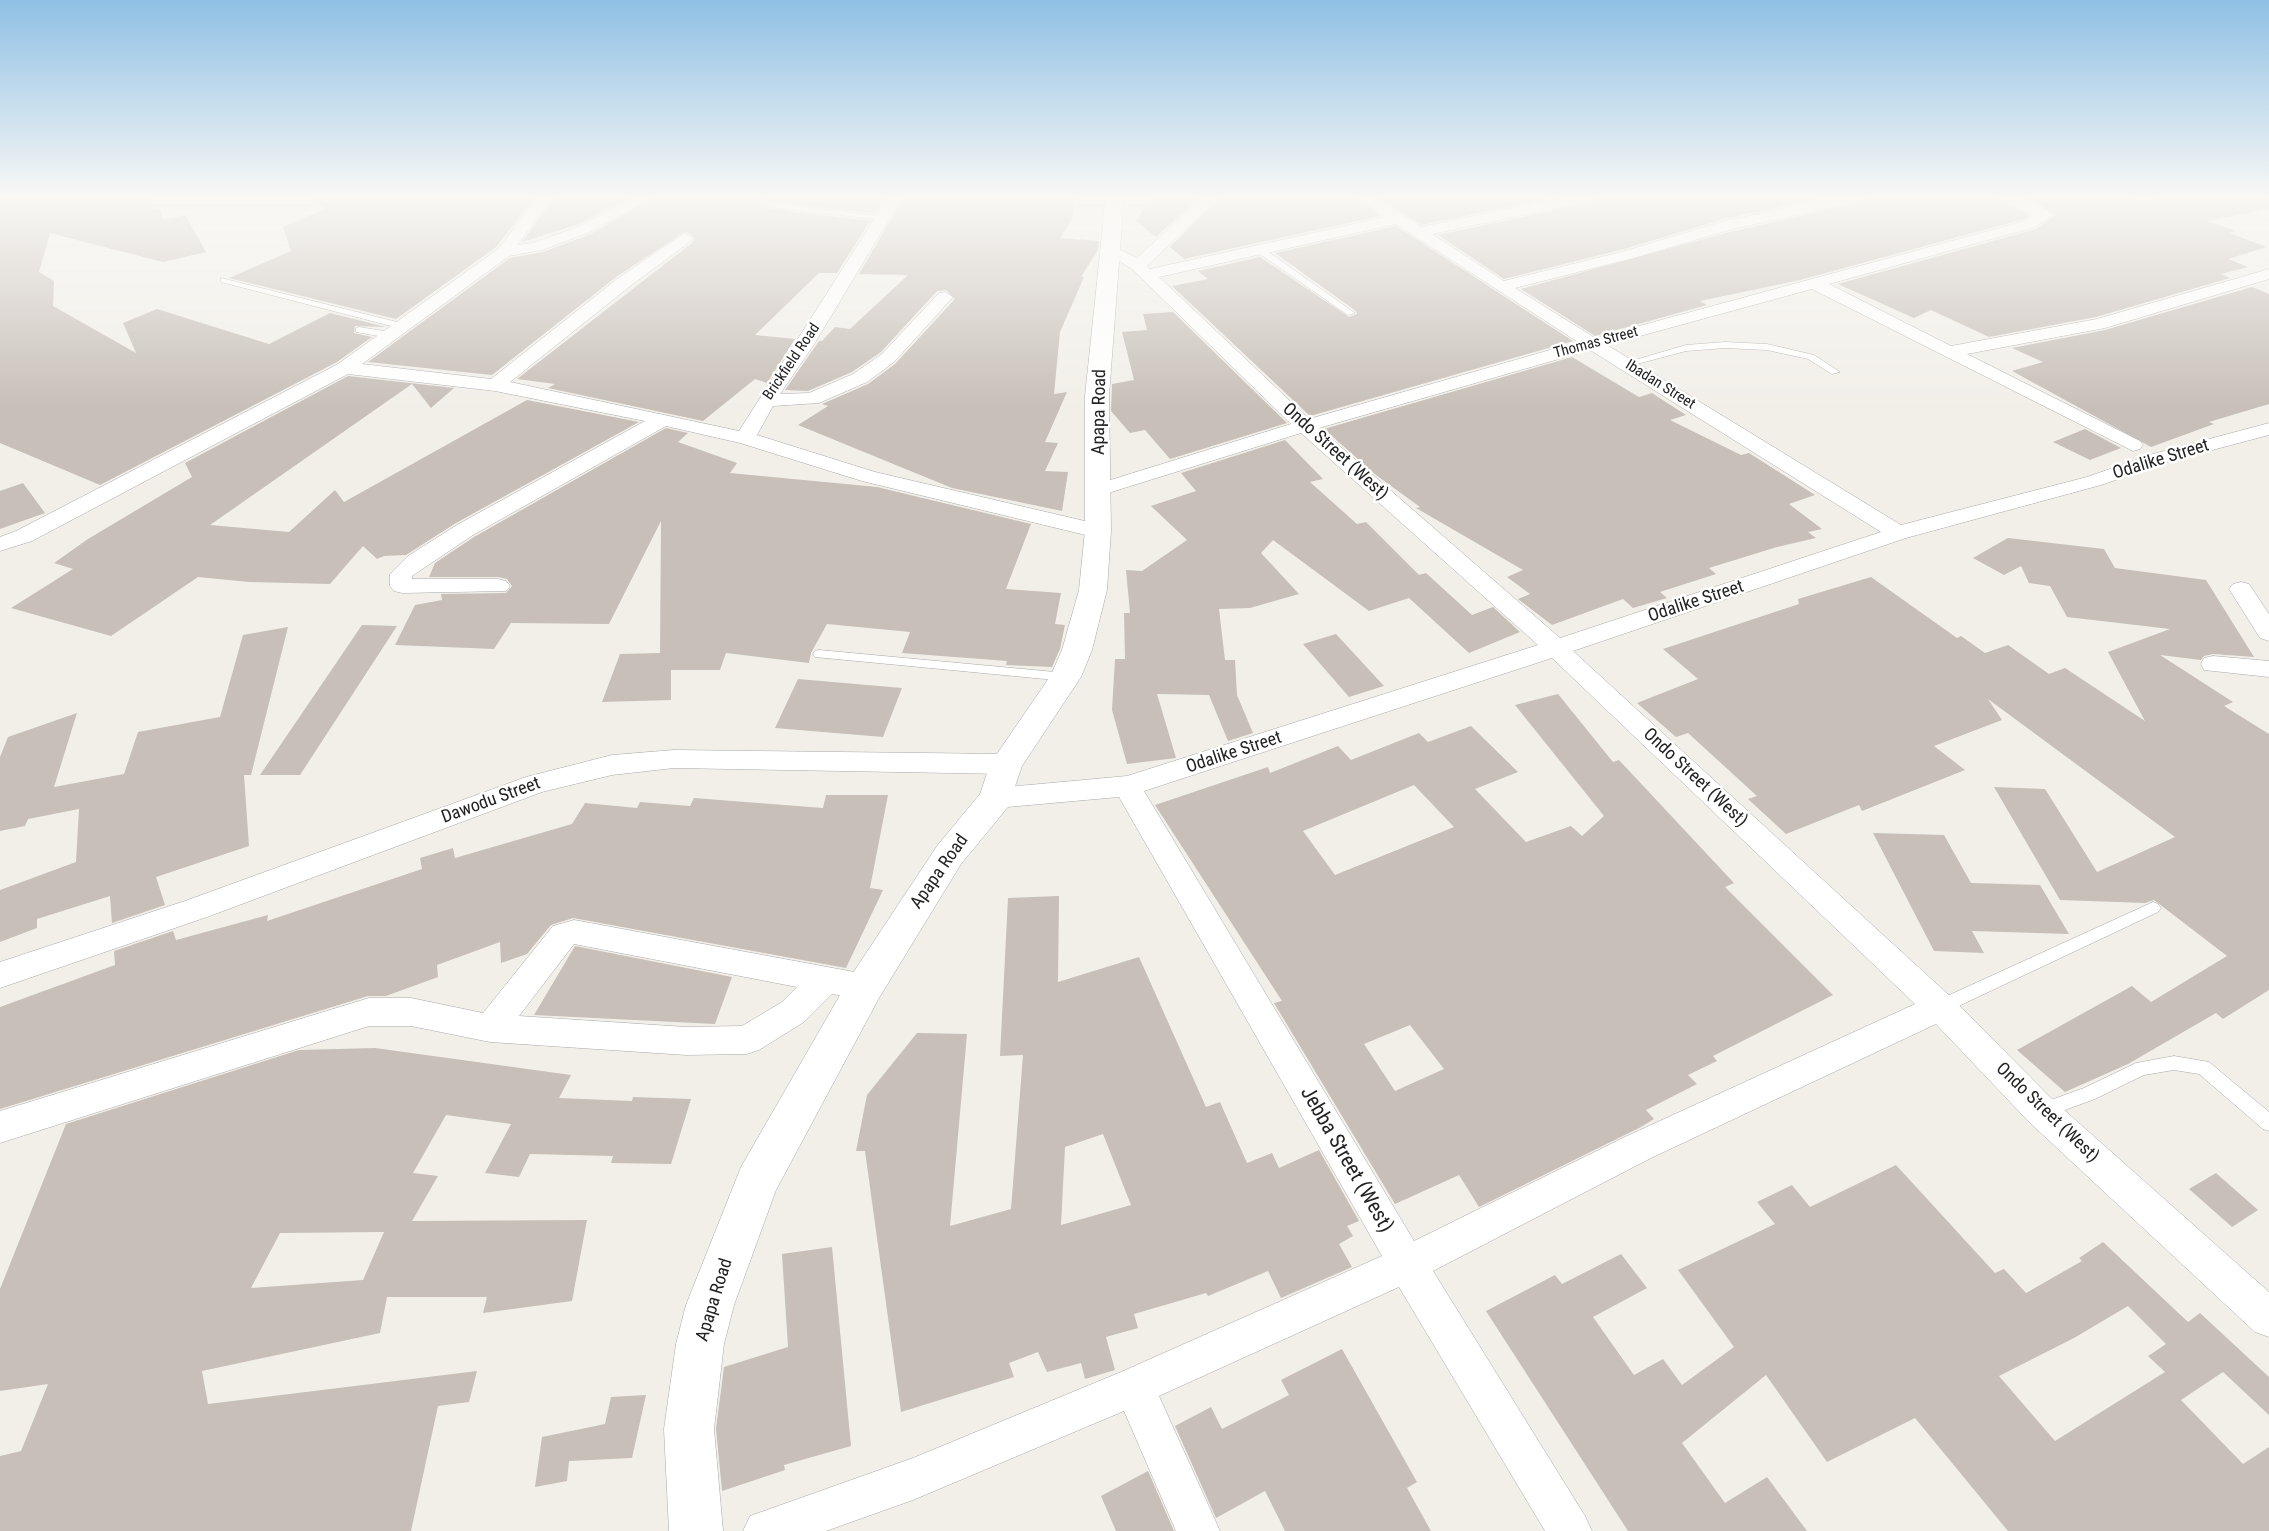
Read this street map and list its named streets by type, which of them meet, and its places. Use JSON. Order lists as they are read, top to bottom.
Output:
{
  "streets": {
    "street": [
      "Thomas Street",
      "Brickfield Road",
      "Ibadan Street",
      "Apapa Road",
      "Ondo Street (West)",
      "Odalike Street",
      "Dawodu Street",
      "Jebba Street (West)"
    ]
  },
  "crossings": [
    ["Thomas Street", "Ibadan Street"],
    ["Thomas Street", "Apapa Road"],
    ["Thomas Street", "Ondo Street (West)"],
    ["Ibadan Street", "Odalike Street"],
    ["Apapa Road", "Odalike Street"],
    ["Apapa Road", "Dawodu Street"],
    ["Ondo Street (West)", "Odalike Street"],
    ["Odalike Street", "Jebba Street (West)"]
  ]
}
